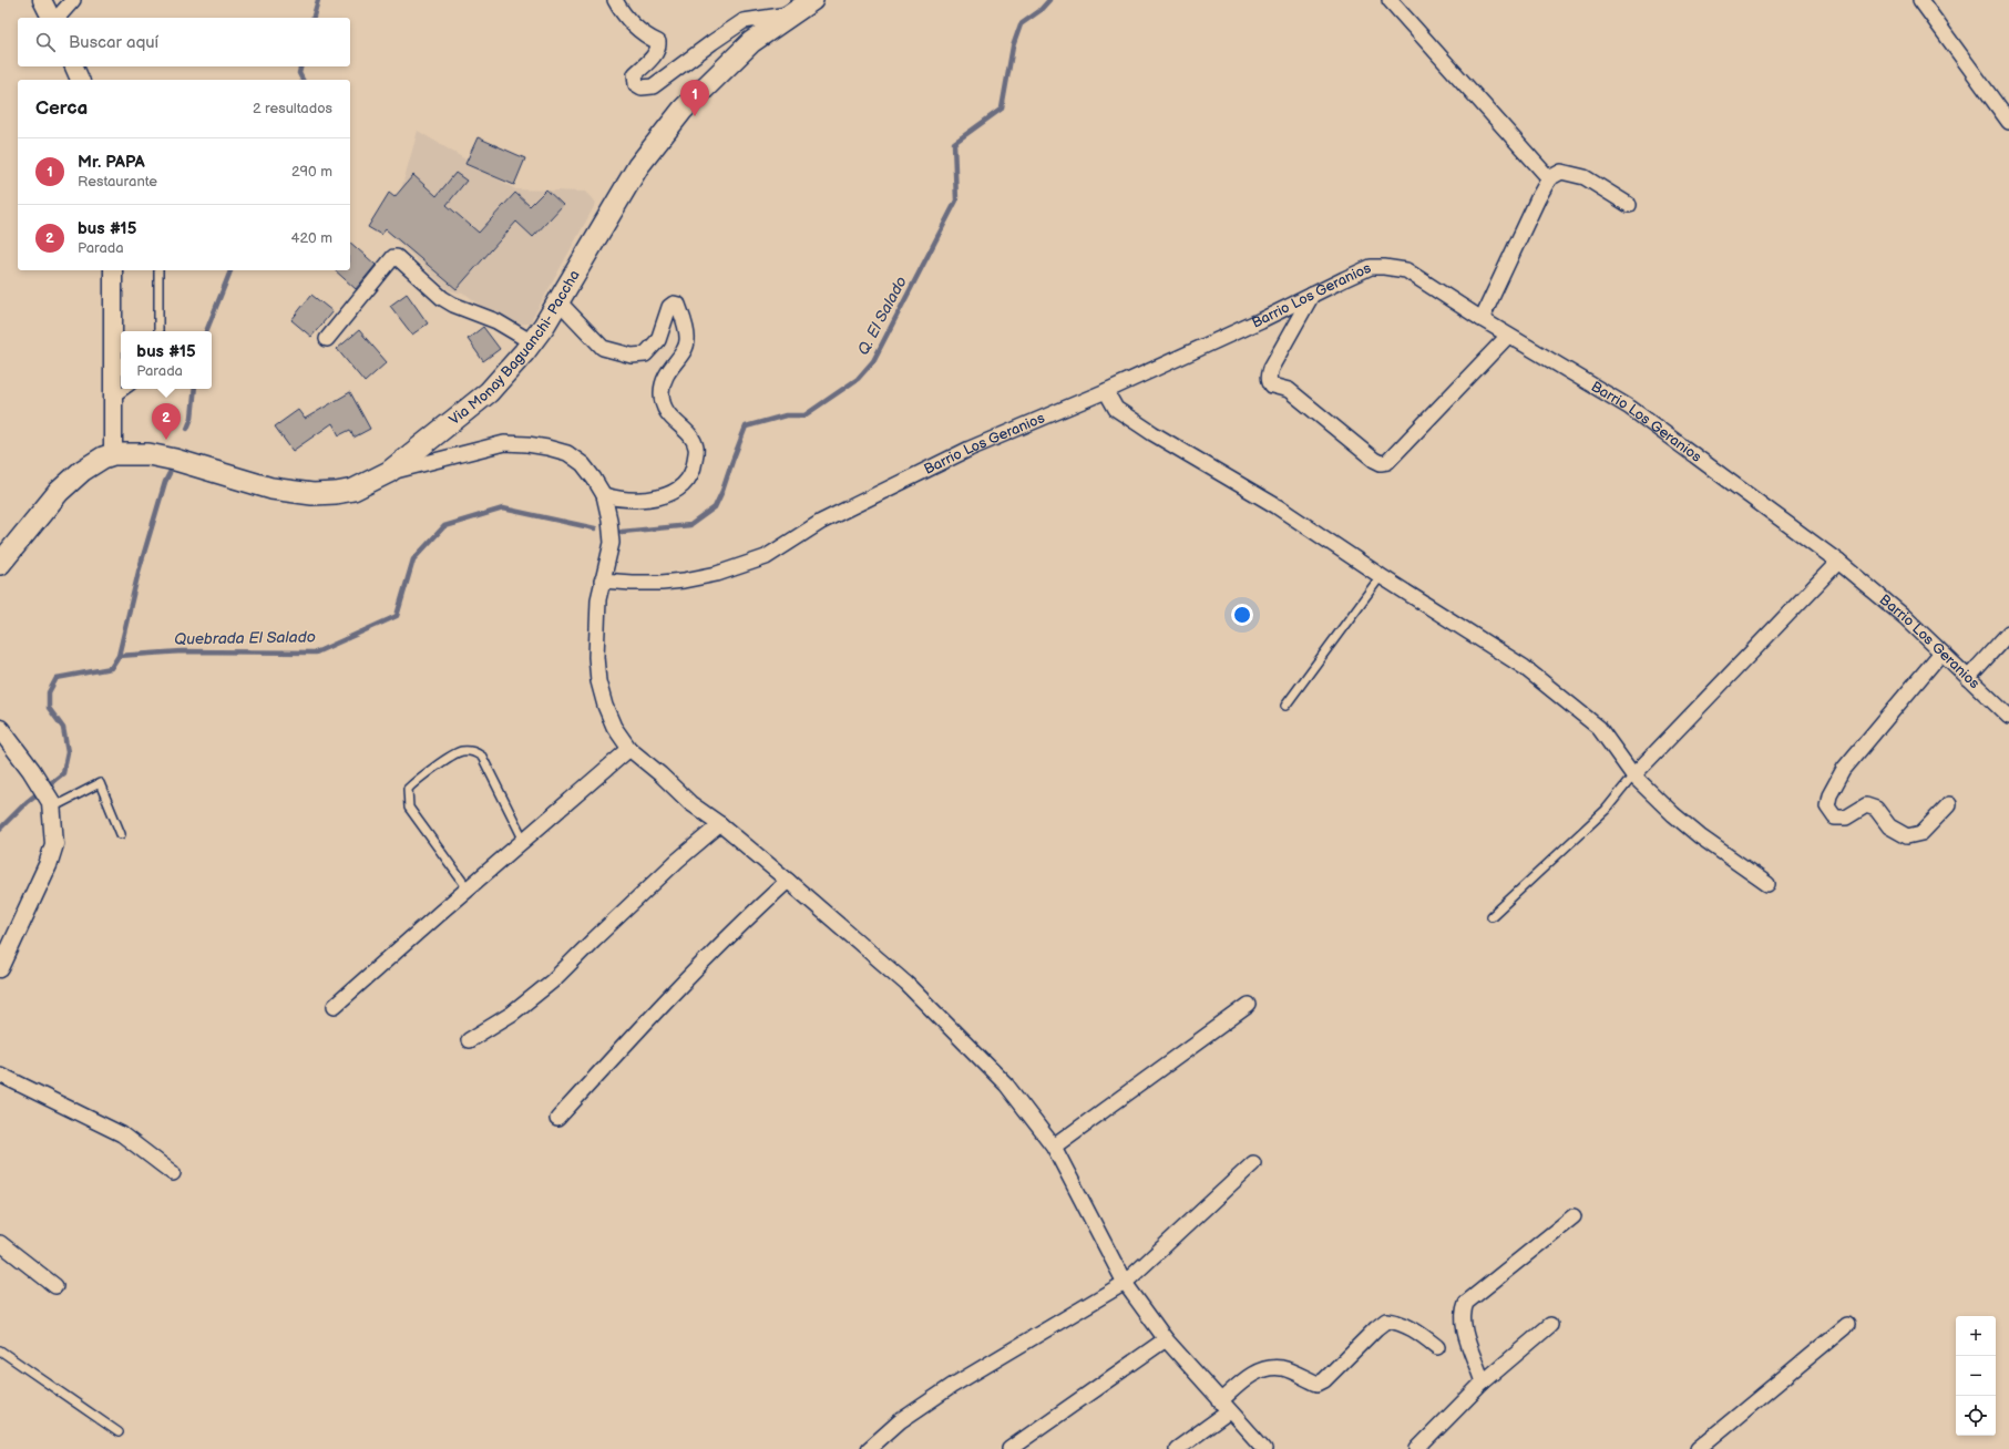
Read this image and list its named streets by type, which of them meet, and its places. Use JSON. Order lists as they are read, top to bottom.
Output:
{
  "streets": {
    "main road": ["Via Monay Baguanchi- Paccha"],
    "street": ["Barrio Los Geranios"]
  },
  "water": ["Q. El Salado", "Quebrada El Salado"],
  "page": {
    "search": "Buscar aquí",
    "pins": ["1", "2"],
    "heading": ["Cerca", "2 resultados"],
    "list": [
      {
        "mark": "1",
        "name": "Mr. PAPA",
        "note": "Restaurante",
        "value": "290 m"
      },
      {
        "mark": "2",
        "name": "bus #15",
        "note": "Parada",
        "value": "420 m"
      }
    ],
    "popup": ["bus #15", "Parada"],
    "map_buttons": ["+", "−"]
  }
}
